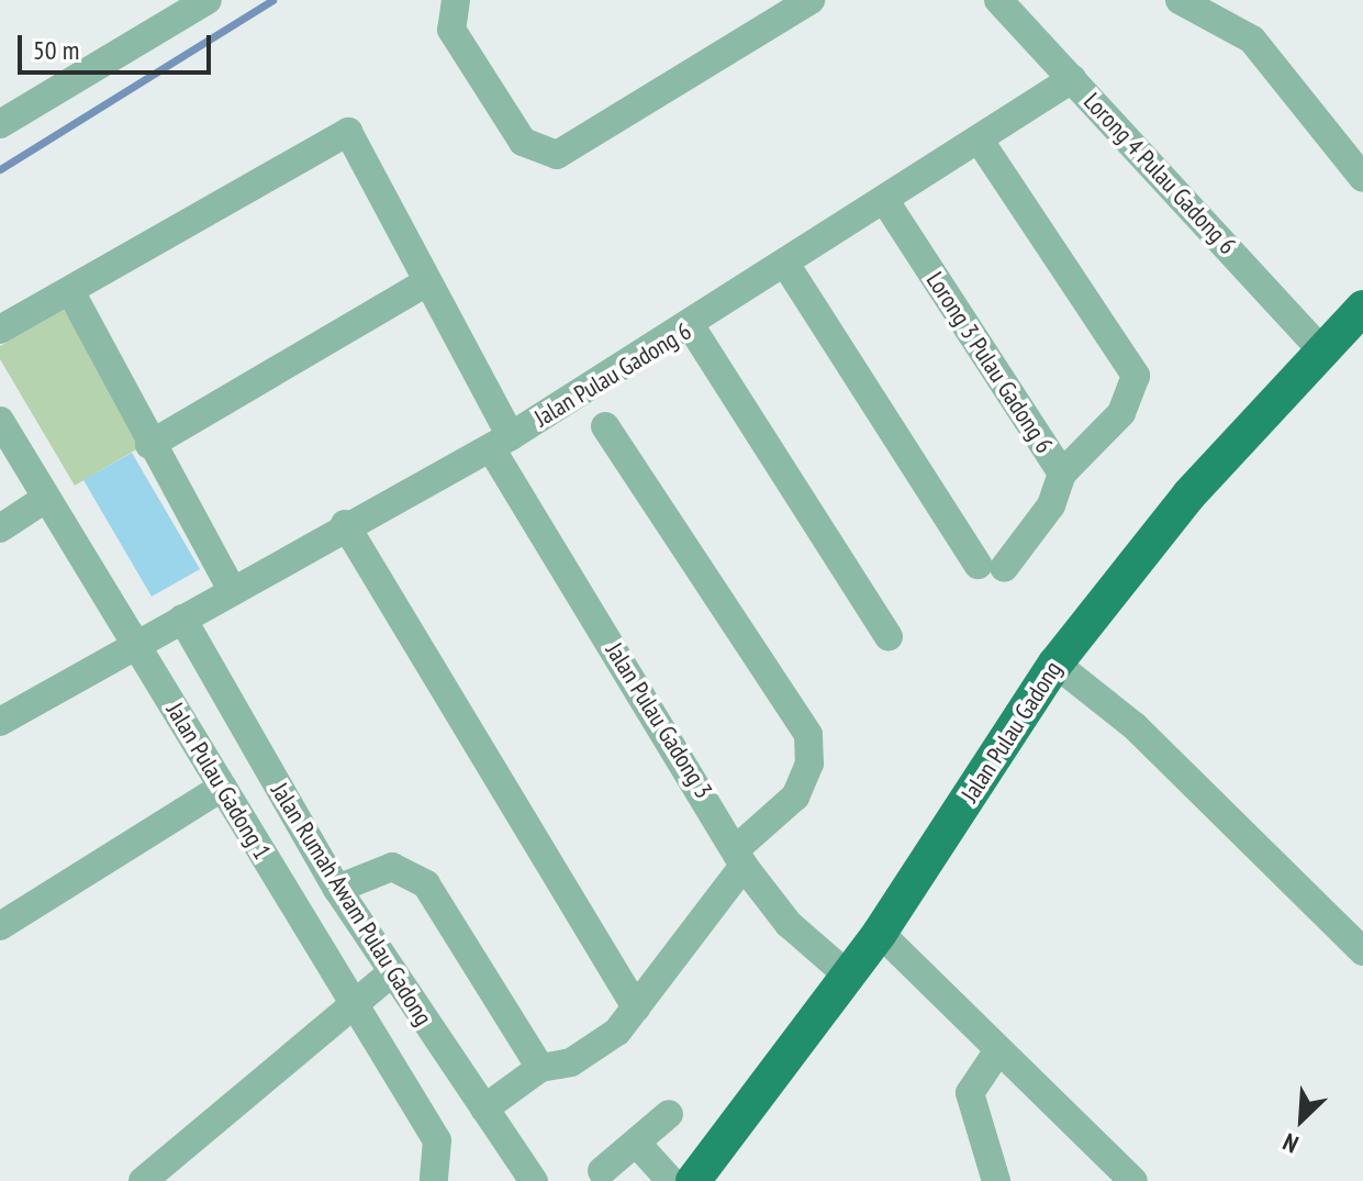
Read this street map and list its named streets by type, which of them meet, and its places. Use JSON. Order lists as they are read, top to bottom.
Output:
{
  "streets": {
    "main road": ["Jalan Pulau Gadong"],
    "street": [
      "Lorong 4 Pulau Gadong 6",
      "Lorong 3 Pulau Gadong 6",
      "Jalan Pulau Gadong 6",
      "Jalan Pulau Gadong 3",
      "Jalan Pulau Gadong 1",
      "Jalan Rumah Awam Pulau Gadong"
    ]
  },
  "crossings": [
    ["Lorong 4 Pulau Gadong 6", "Jalan Pulau Gadong 6"],
    ["Lorong 4 Pulau Gadong 6", "Jalan Pulau Gadong"],
    ["Lorong 3 Pulau Gadong 6", "Jalan Pulau Gadong 6"],
    ["Jalan Pulau Gadong 6", "Jalan Pulau Gadong 3"],
    ["Jalan Pulau Gadong 6", "Jalan Pulau Gadong 1"],
    ["Jalan Pulau Gadong 6", "Jalan Rumah Awam Pulau Gadong"],
    ["Jalan Pulau Gadong 3", "Jalan Pulau Gadong"]
  ],
  "scale_bar": "50 m",
  "north": "bottom left"
}
